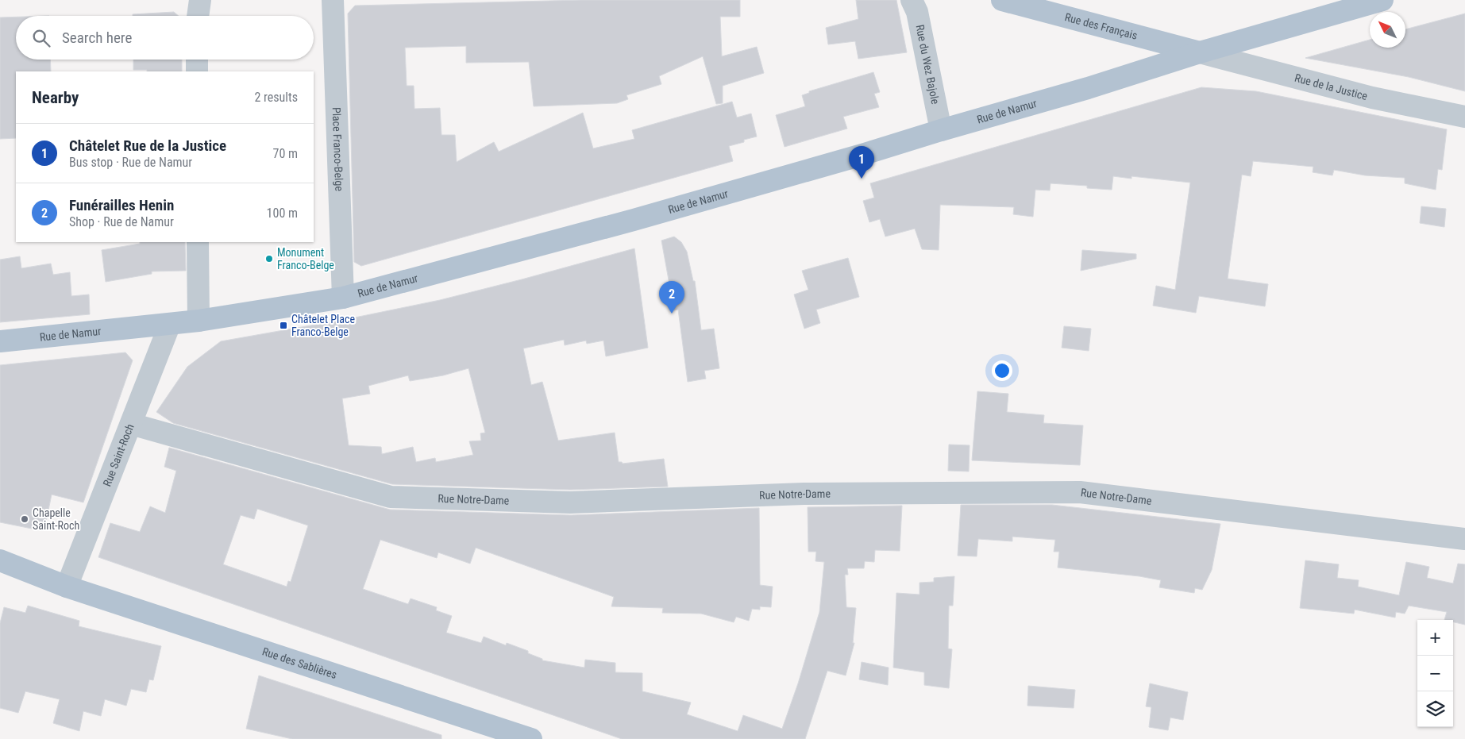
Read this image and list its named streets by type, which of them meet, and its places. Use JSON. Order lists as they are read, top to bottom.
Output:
{
  "streets": {
    "main road": ["Rue des Français", "Rue de Namur", "Rue des Sablières"],
    "street": [
      "Rue du Wez Bajole",
      "Rue de la Justice",
      "Place Franco-Belge",
      "Rue Saint-Roch",
      "Rue Notre-Dame"
    ]
  },
  "crossings": [
    ["Rue des Français", "Rue de la Justice"],
    ["Rue des Français", "Rue de Namur"],
    ["Rue du Wez Bajole", "Rue de Namur"],
    ["Rue de la Justice", "Rue de Namur"],
    ["Rue de Namur", "Place Franco-Belge"],
    ["Rue de Namur", "Rue Saint-Roch"],
    ["Rue Saint-Roch", "Rue Notre-Dame"],
    ["Rue Saint-Roch", "Rue des Sablières"]
  ],
  "places": {
    "other": ["Monument Franco-Belge", "Chapelle Saint-Roch"],
    "transit": ["Châtelet Place Franco-Belge"]
  },
  "north": "top left",
  "page": {
    "search": "Search here",
    "heading": ["Nearby", "2 results"],
    "list": [
      {
        "mark": "1",
        "name": "Châtelet Rue de la Justice",
        "note": "Bus stop · Rue de Namur",
        "value": "70 m"
      },
      {
        "mark": "2",
        "name": "Funérailles Henin",
        "note": "Shop · Rue de Namur",
        "value": "100 m"
      }
    ],
    "pins": ["1", "2"],
    "map_buttons": ["+", "−"]
  }
}
